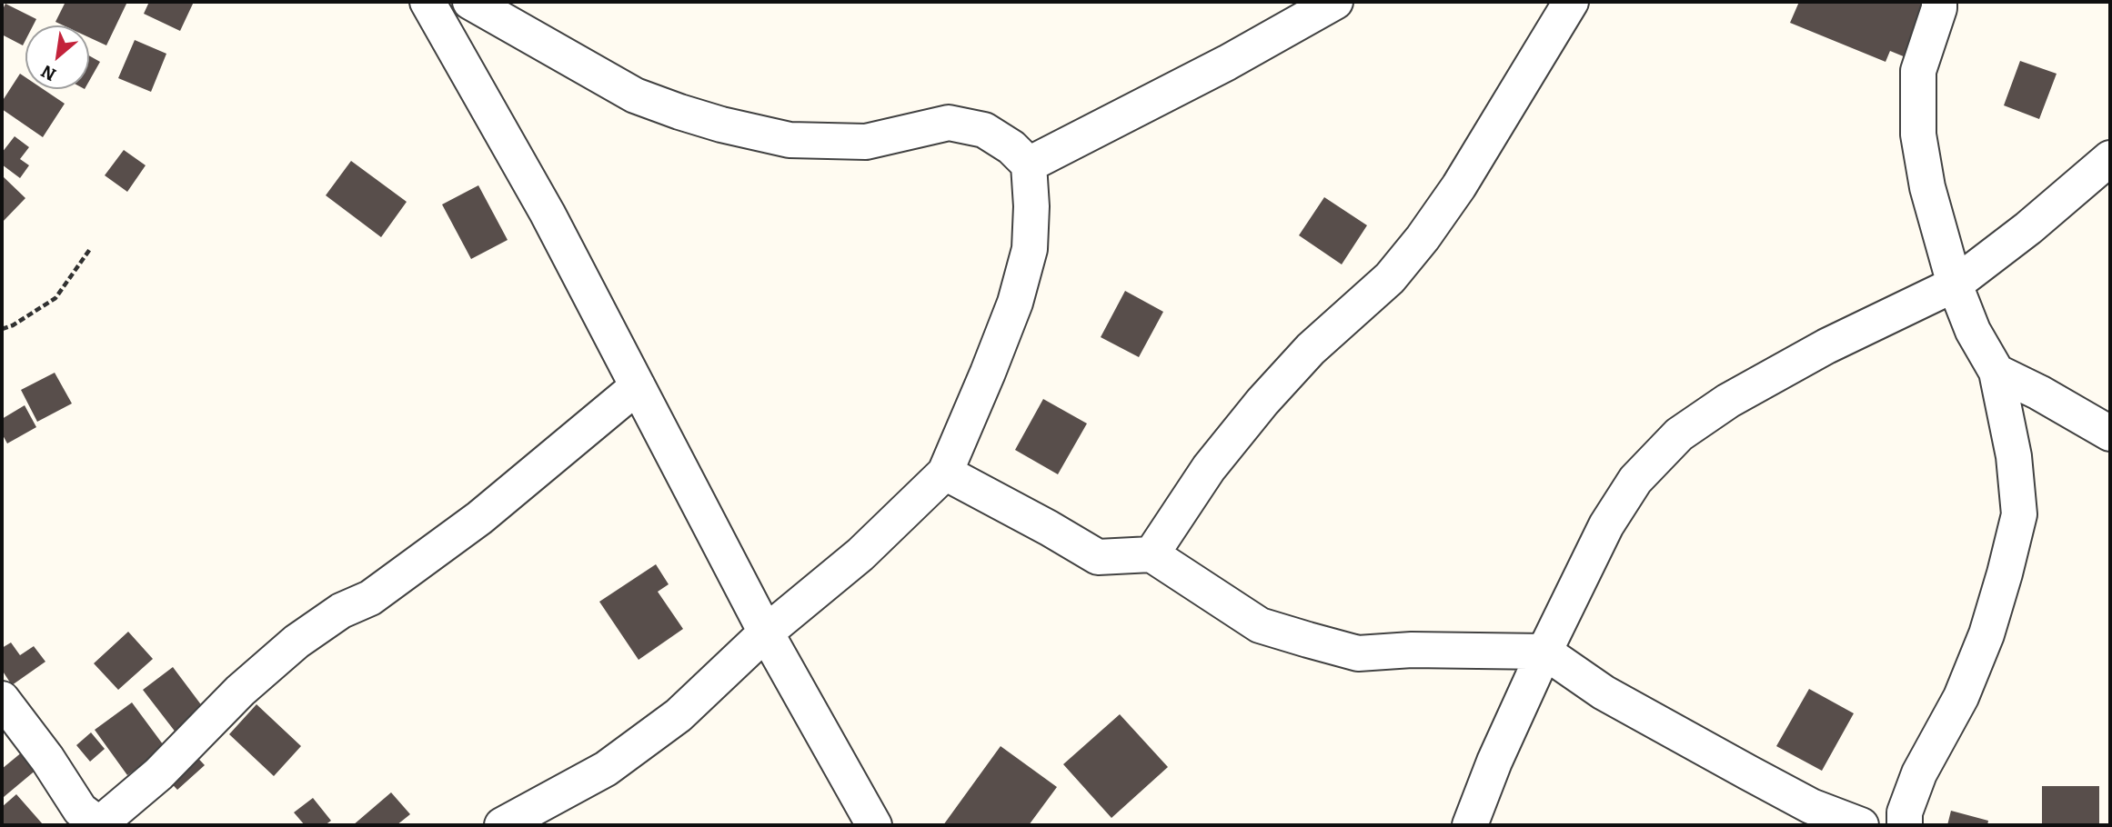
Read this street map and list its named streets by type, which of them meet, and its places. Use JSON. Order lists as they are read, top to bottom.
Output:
{
  "north": "bottom left"
}
